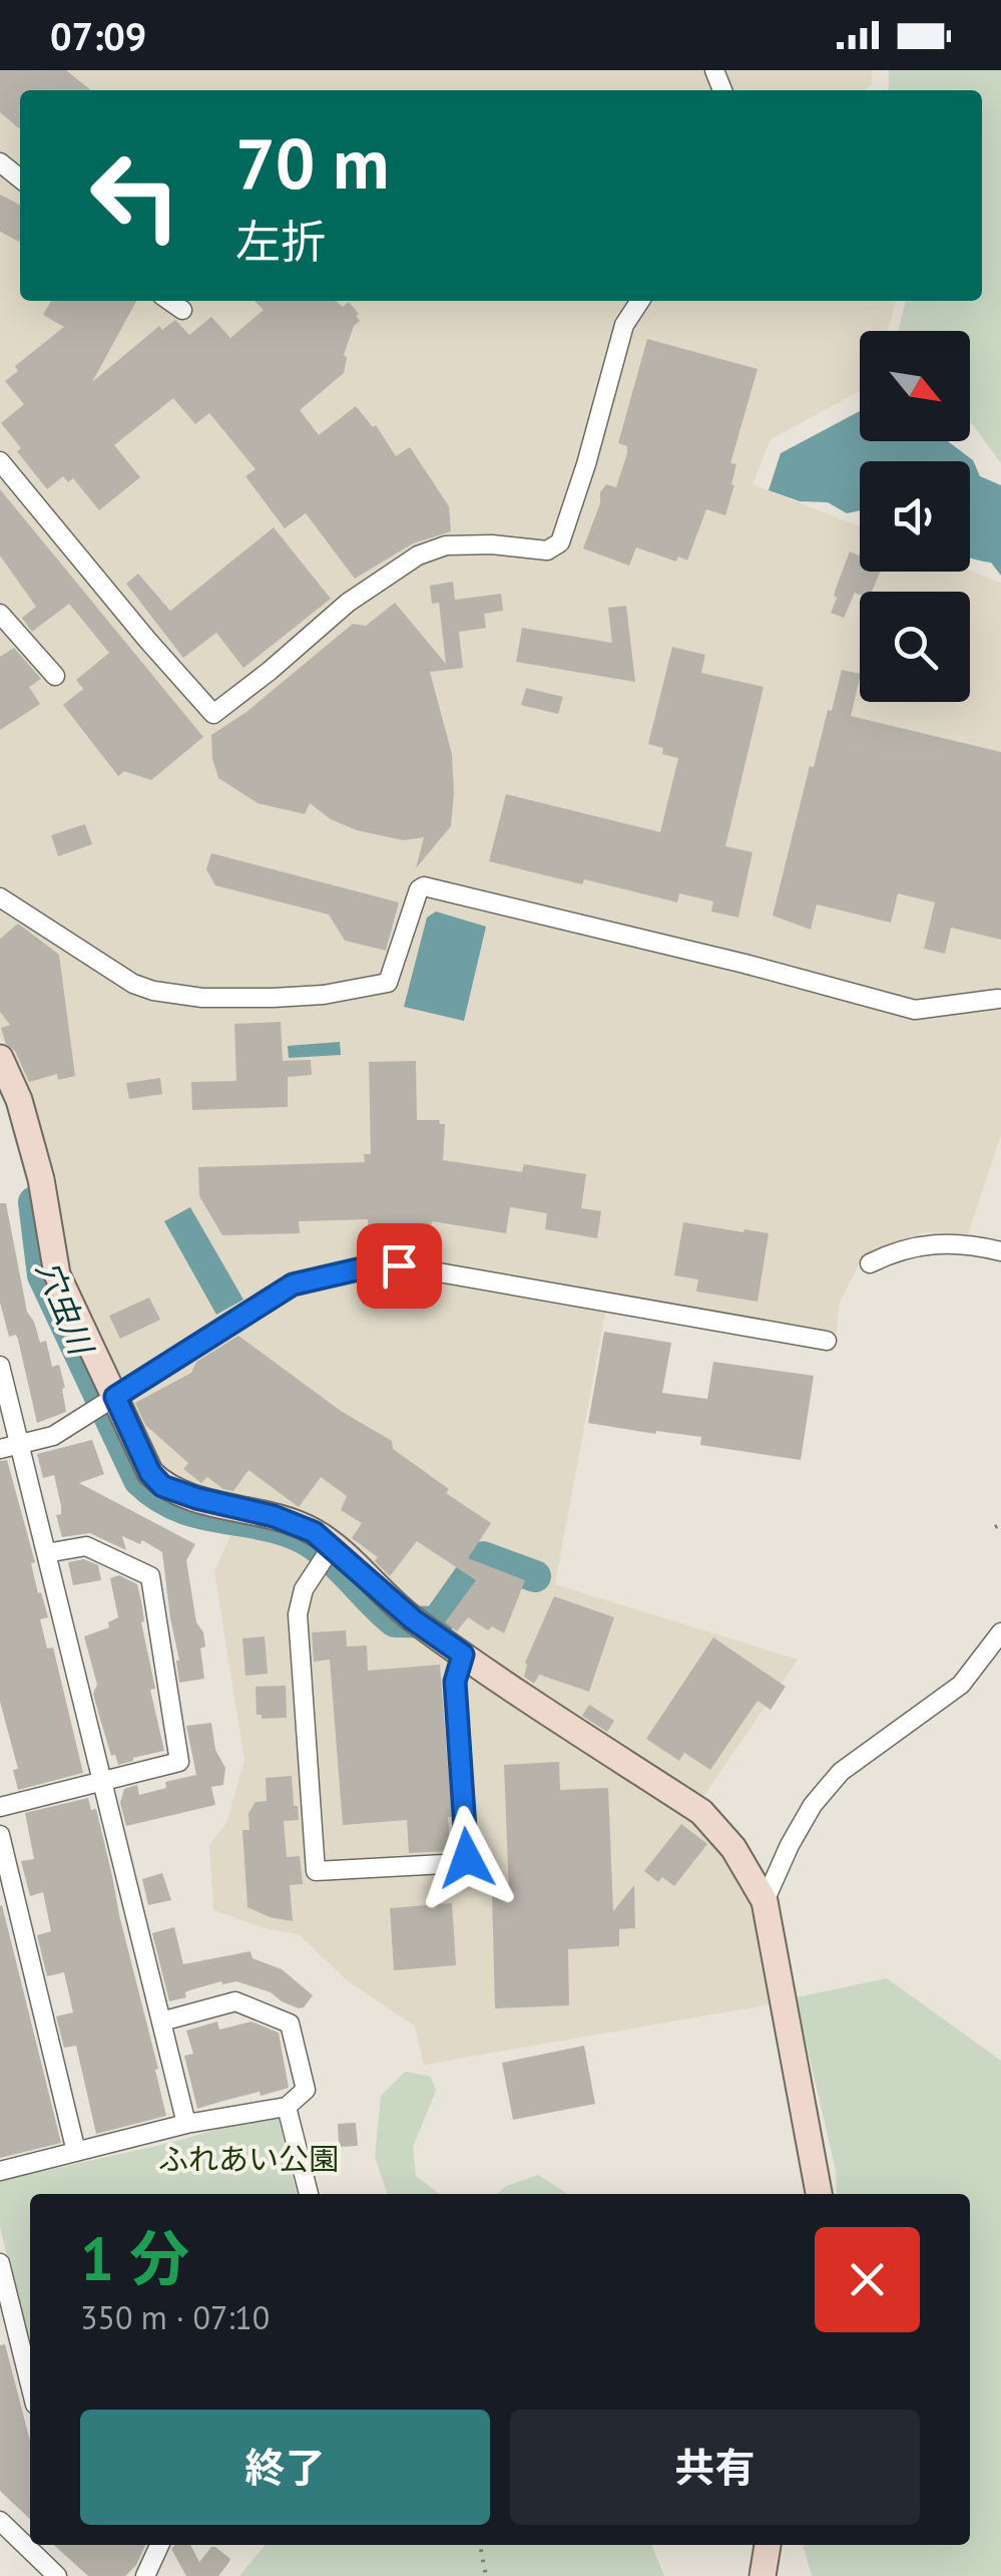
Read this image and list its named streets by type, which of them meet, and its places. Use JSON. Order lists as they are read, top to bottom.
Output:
{
  "water": ["穴虫川"],
  "parks": ["ふれあい公園"],
  "north": "bottom right",
  "page": {
    "status": "07:09",
    "turn": ["70 m", "左折"],
    "heading": ["1 分", "350 m · 07:10"],
    "buttons": ["終了", "共有"]
  }
}
